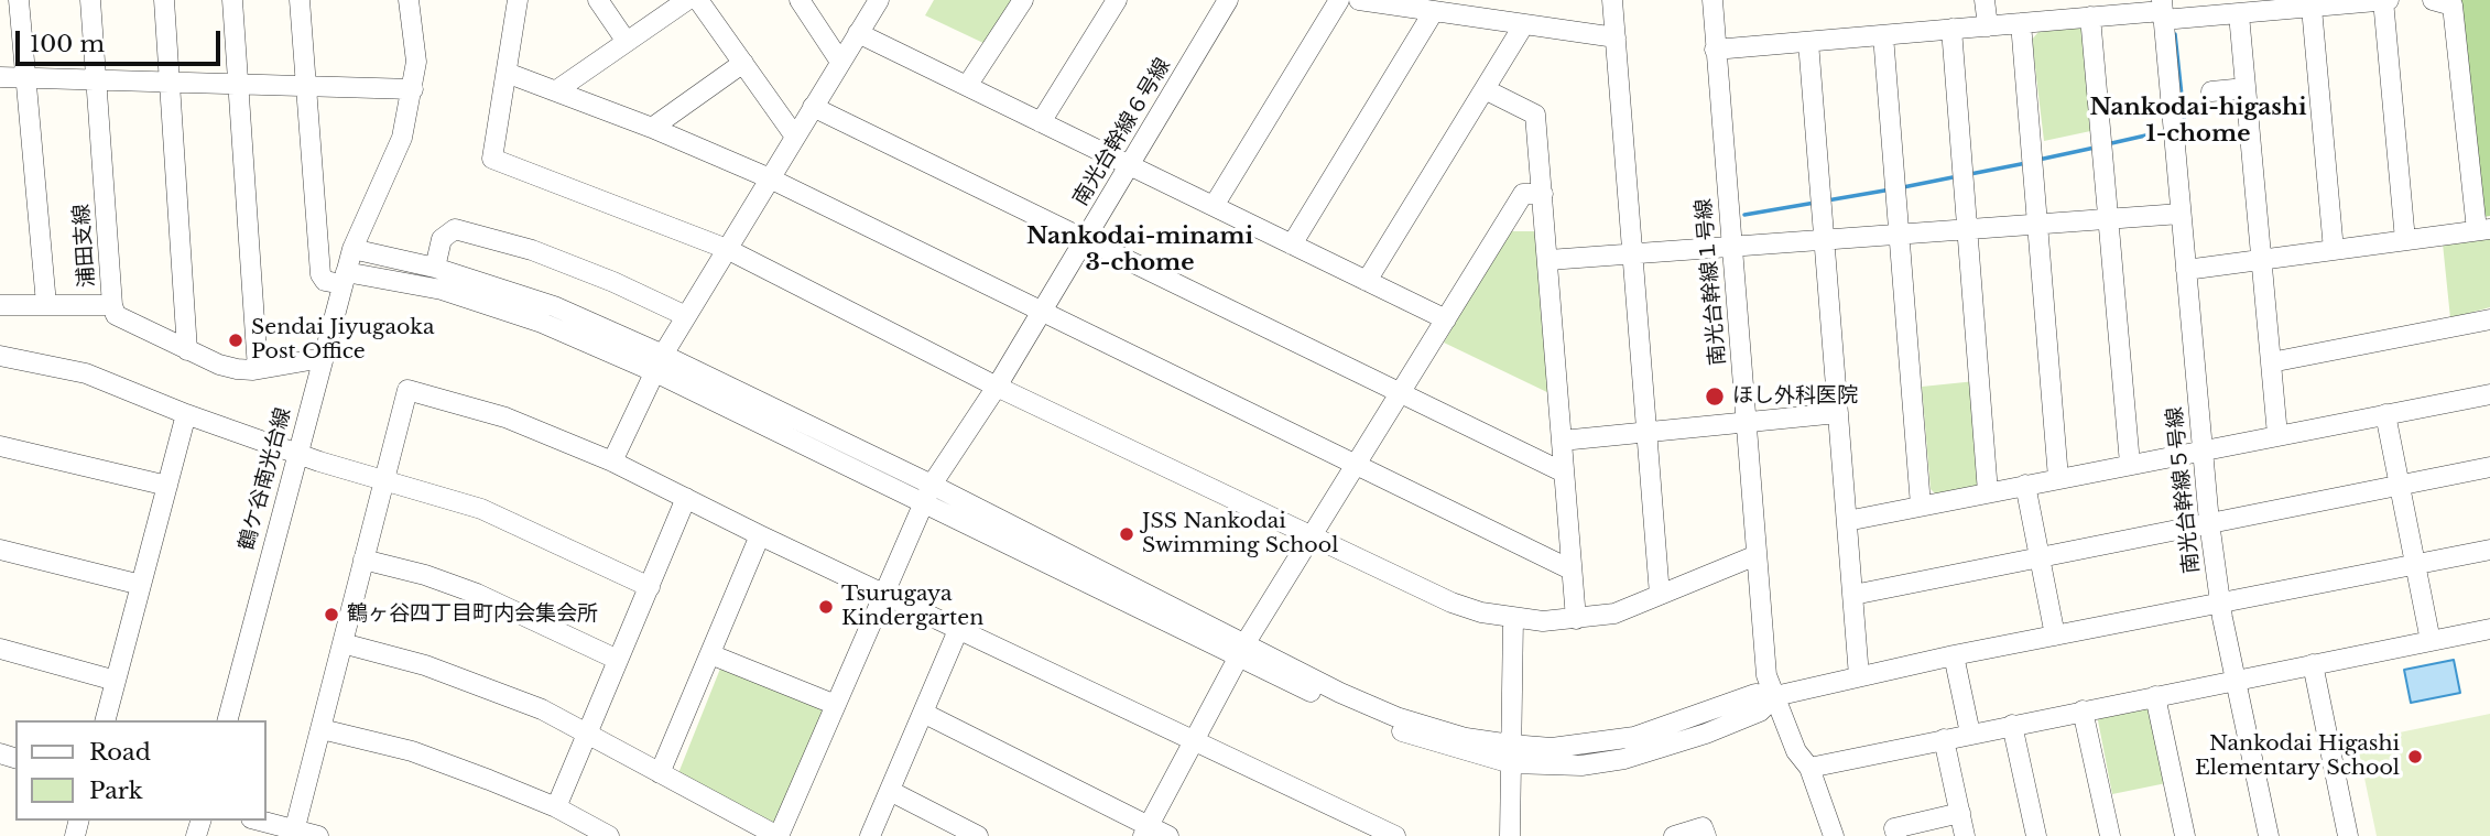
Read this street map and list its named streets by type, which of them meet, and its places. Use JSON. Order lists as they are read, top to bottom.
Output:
{
  "streets": {
    "street": [
      "南光台幹線６号線",
      "浦田支線",
      "南光台幹線１号線",
      "鶴ケ谷南光台線",
      "南光台幹線５号線"
    ]
  },
  "crossings": [
    ["浦田支線", "鶴ケ谷南光台線"]
  ],
  "districts": ["Nankodai-higashi 1-chome", "Nankodai-minami 3-chome"],
  "places": [
    "Sendai Jiyugaoka Post Office",
    "ほし外科医院",
    "JSS Nankodai Swimming School",
    "Tsurugaya Kindergarten",
    "鶴ヶ谷四丁目町内会集会所",
    "Nankodai Higashi Elementary School"
  ],
  "legend": ["Road", "Park"],
  "scale_bar": "100 m"
}
